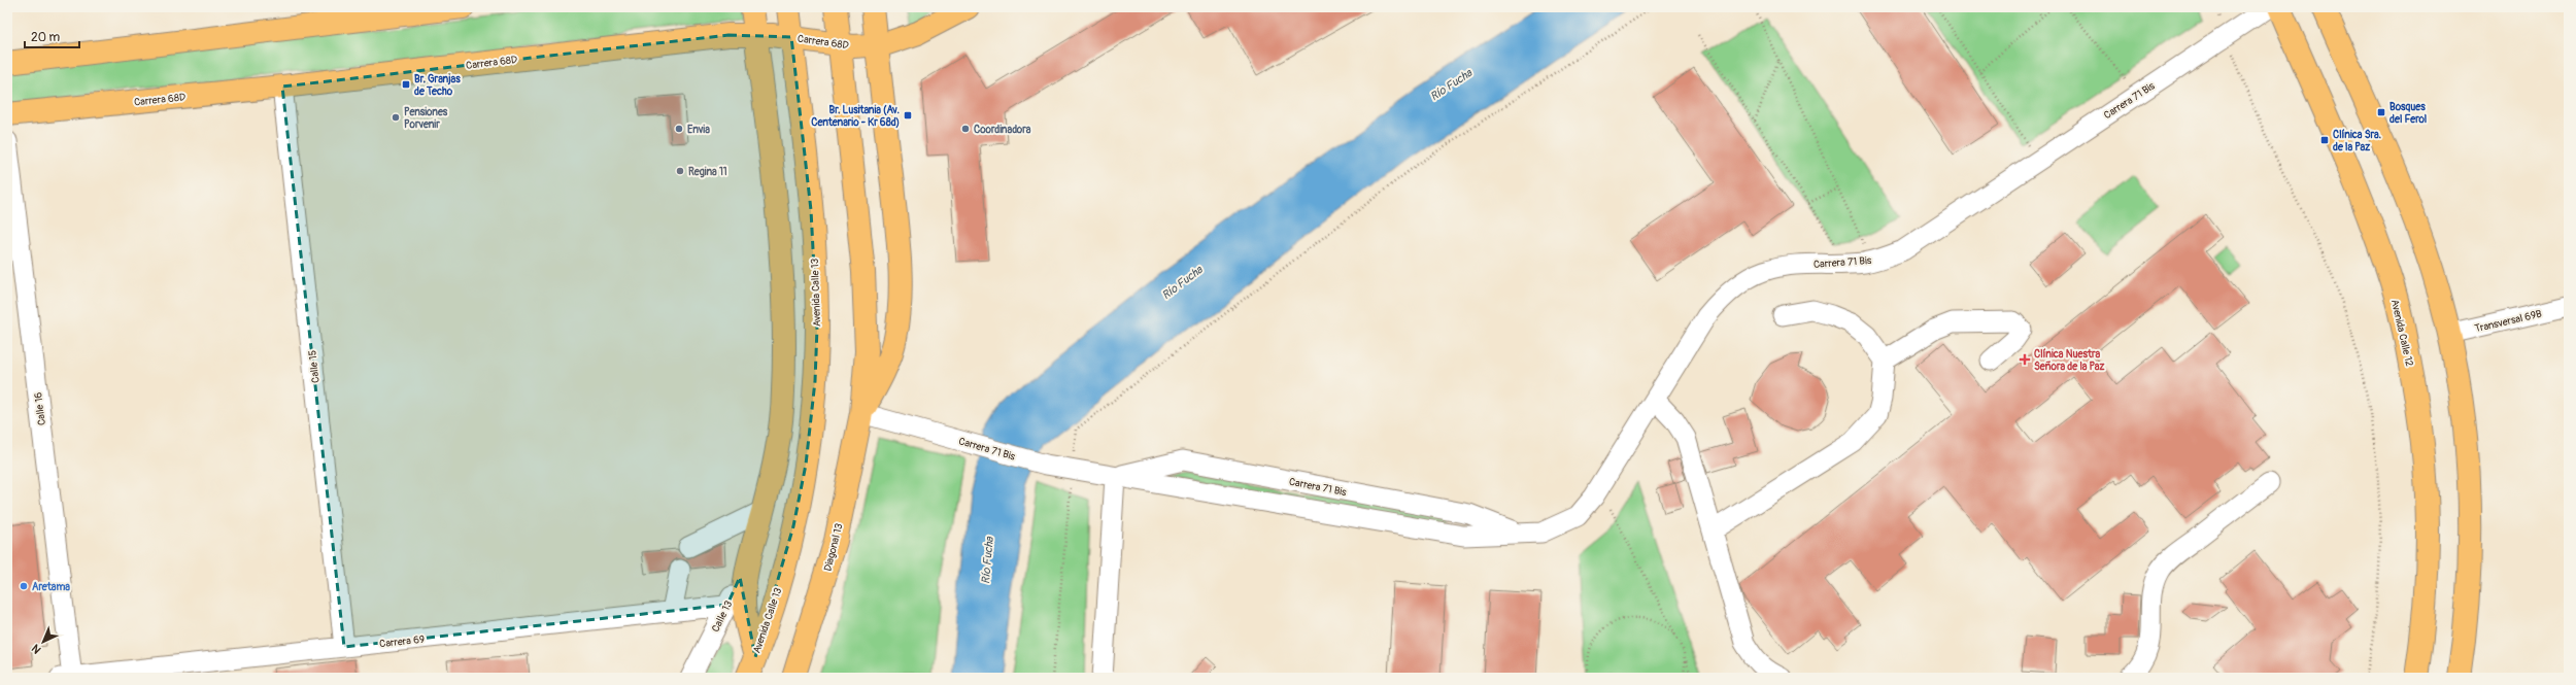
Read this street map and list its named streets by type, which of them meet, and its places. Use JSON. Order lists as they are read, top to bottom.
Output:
{
  "streets": {
    "main road": [
      "Carrera 68D",
      "Avenida Calle 13",
      "Avenida Calle 12",
      "Diagonal 13"
    ],
    "street": [
      "Carrera 71 Bis",
      "Transversal 69B",
      "Calle 15",
      "Calle 16",
      "Calle 13",
      "Carrera 69"
    ]
  },
  "crossings": [
    ["Carrera 68D", "Avenida Calle 13"],
    ["Carrera 68D", "Calle 15"],
    ["Carrera 71 Bis", "Diagonal 13"],
    ["Avenida Calle 13", "Calle 13"],
    ["Avenida Calle 13", "Carrera 69"],
    ["Calle 15", "Carrera 69"],
    ["Calle 16", "Carrera 69"],
    ["Calle 13", "Carrera 69"]
  ],
  "water": ["Río Fucha"],
  "places": {
    "transit": [
      "Br. Granjas de Techo",
      "Bosques del Ferol",
      "Br. Lusitania (Av. Centenario - Kr 68d)",
      "Clínica Sra. de la Paz"
    ],
    "other": [
      "Pensiones Porvenir",
      "Envia",
      "Coordinadora",
      "Regina 11",
      "Aretama"
    ],
    "health": ["Clínica Nuestra Señora de la Paz"]
  },
  "scale_bar": "20 m",
  "north": "bottom left"
}
